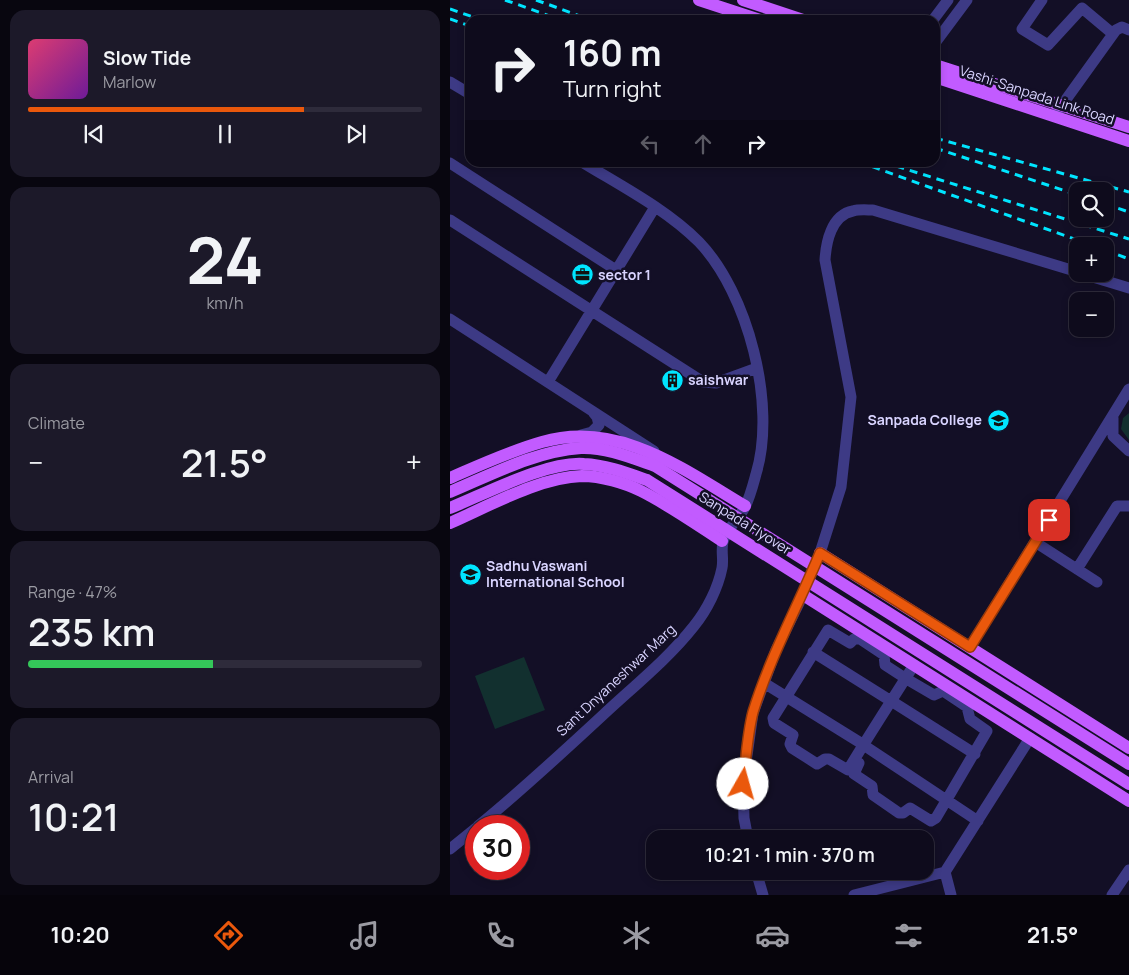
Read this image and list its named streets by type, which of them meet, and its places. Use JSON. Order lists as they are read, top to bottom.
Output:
{
  "streets": {
    "main road": ["Vashi-Sanpada Link Road", "Sanpada Flyover"],
    "street": ["Sant Dnyaneshwar Marg"]
  },
  "places": {
    "office": ["sector 1"],
    "building": ["saishwar"],
    "school or university": ["Sanpada College", "Sadhu Vaswani International School"]
  },
  "page": {
    "turn": ["160 m", "Turn right"],
    "song": ["Slow Tide", "Marlow"],
    "map_buttons": ["+", "−"],
    "tile": [
      ["24", "km/h"],
      "Climate",
      ["Range · 47%", "235 km"],
      ["Arrival", "10:21"]
    ],
    "heat": ["−", "21.5°", "+"],
    "limit": "30",
    "trip": "10:21 · 1 min · 370 m",
    "tabs": ["10:20", "21.5°"]
  }
}
